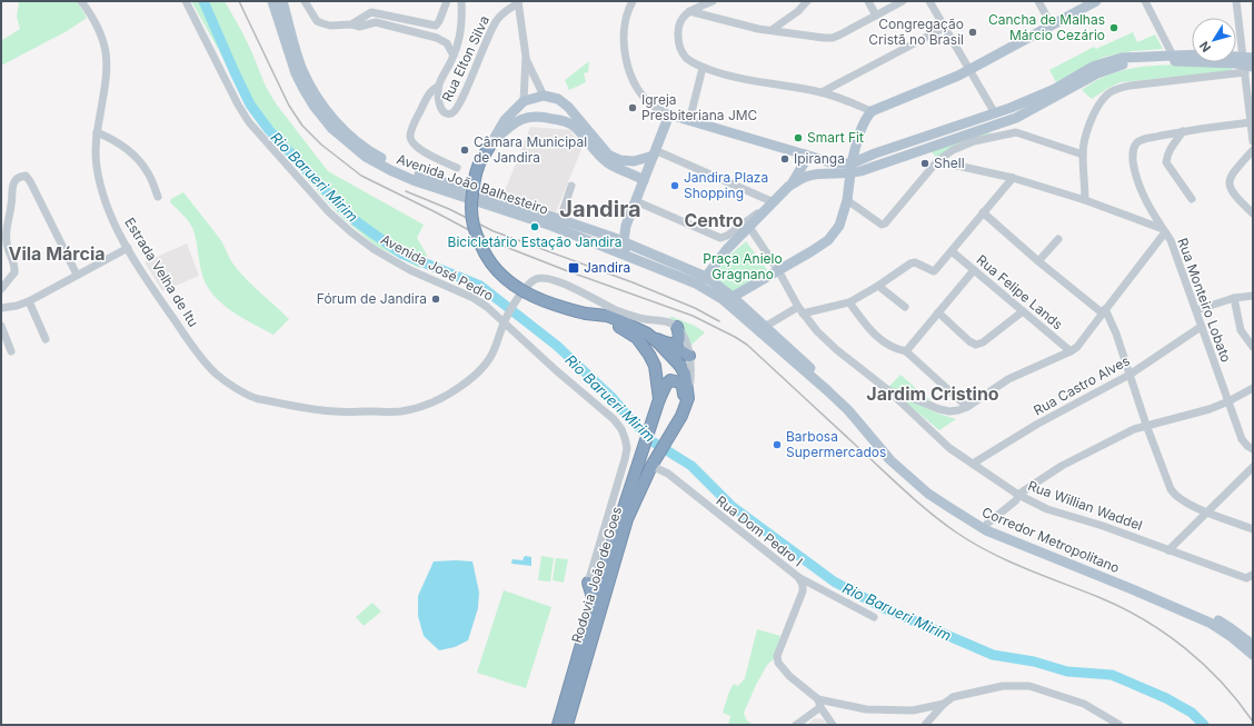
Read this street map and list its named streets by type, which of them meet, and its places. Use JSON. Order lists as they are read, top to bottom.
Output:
{
  "streets": {
    "highway": ["Rodovia João de Goes"],
    "main road": ["Avenida João Balhesteiro", "Corredor Metropolitano"],
    "street": [
      "Rua Elton Silva",
      "Avenida José Pedro",
      "Estrada Velha de Itu",
      "Rua Felipe Lands",
      "Rua Monteiro Lobato",
      "Rua Castro Alves",
      "Rua Willian Waddel",
      "Rua Dom Pedro I"
    ]
  },
  "crossings": [
    ["Avenida João Balhesteiro", "Corredor Metropolitano"],
    ["Avenida José Pedro", "Estrada Velha de Itu"],
    ["Avenida José Pedro", "Rodovia João de Goes"],
    ["Rua Monteiro Lobato", "Rua Castro Alves"],
    ["Rua Castro Alves", "Rua Willian Waddel"],
    ["Rua Dom Pedro I", "Rodovia João de Goes"]
  ],
  "districts": [
    "Jandira",
    "Centro",
    "Vila Márcia",
    "Jardim Cristino"
  ],
  "water": ["Rio Barueri Mirim"],
  "parks": ["Praça Anielo Gragnano"],
  "places": {
    "other": [
      "Cancha de Malhas Márcio Cezário",
      "Congregação Cristã no Brasil",
      "Igreja Presbiteriana JMC",
      "Smart Fit",
      "Câmara Municipal de Jandira",
      "Ipiranga",
      "Shell",
      "Jandira Plaza Shopping",
      "Bicicletário Estação Jandira",
      "Fórum de Jandira",
      "Barbosa Supermercados"
    ],
    "transit": ["Jandira"]
  },
  "north": "bottom left"
}
